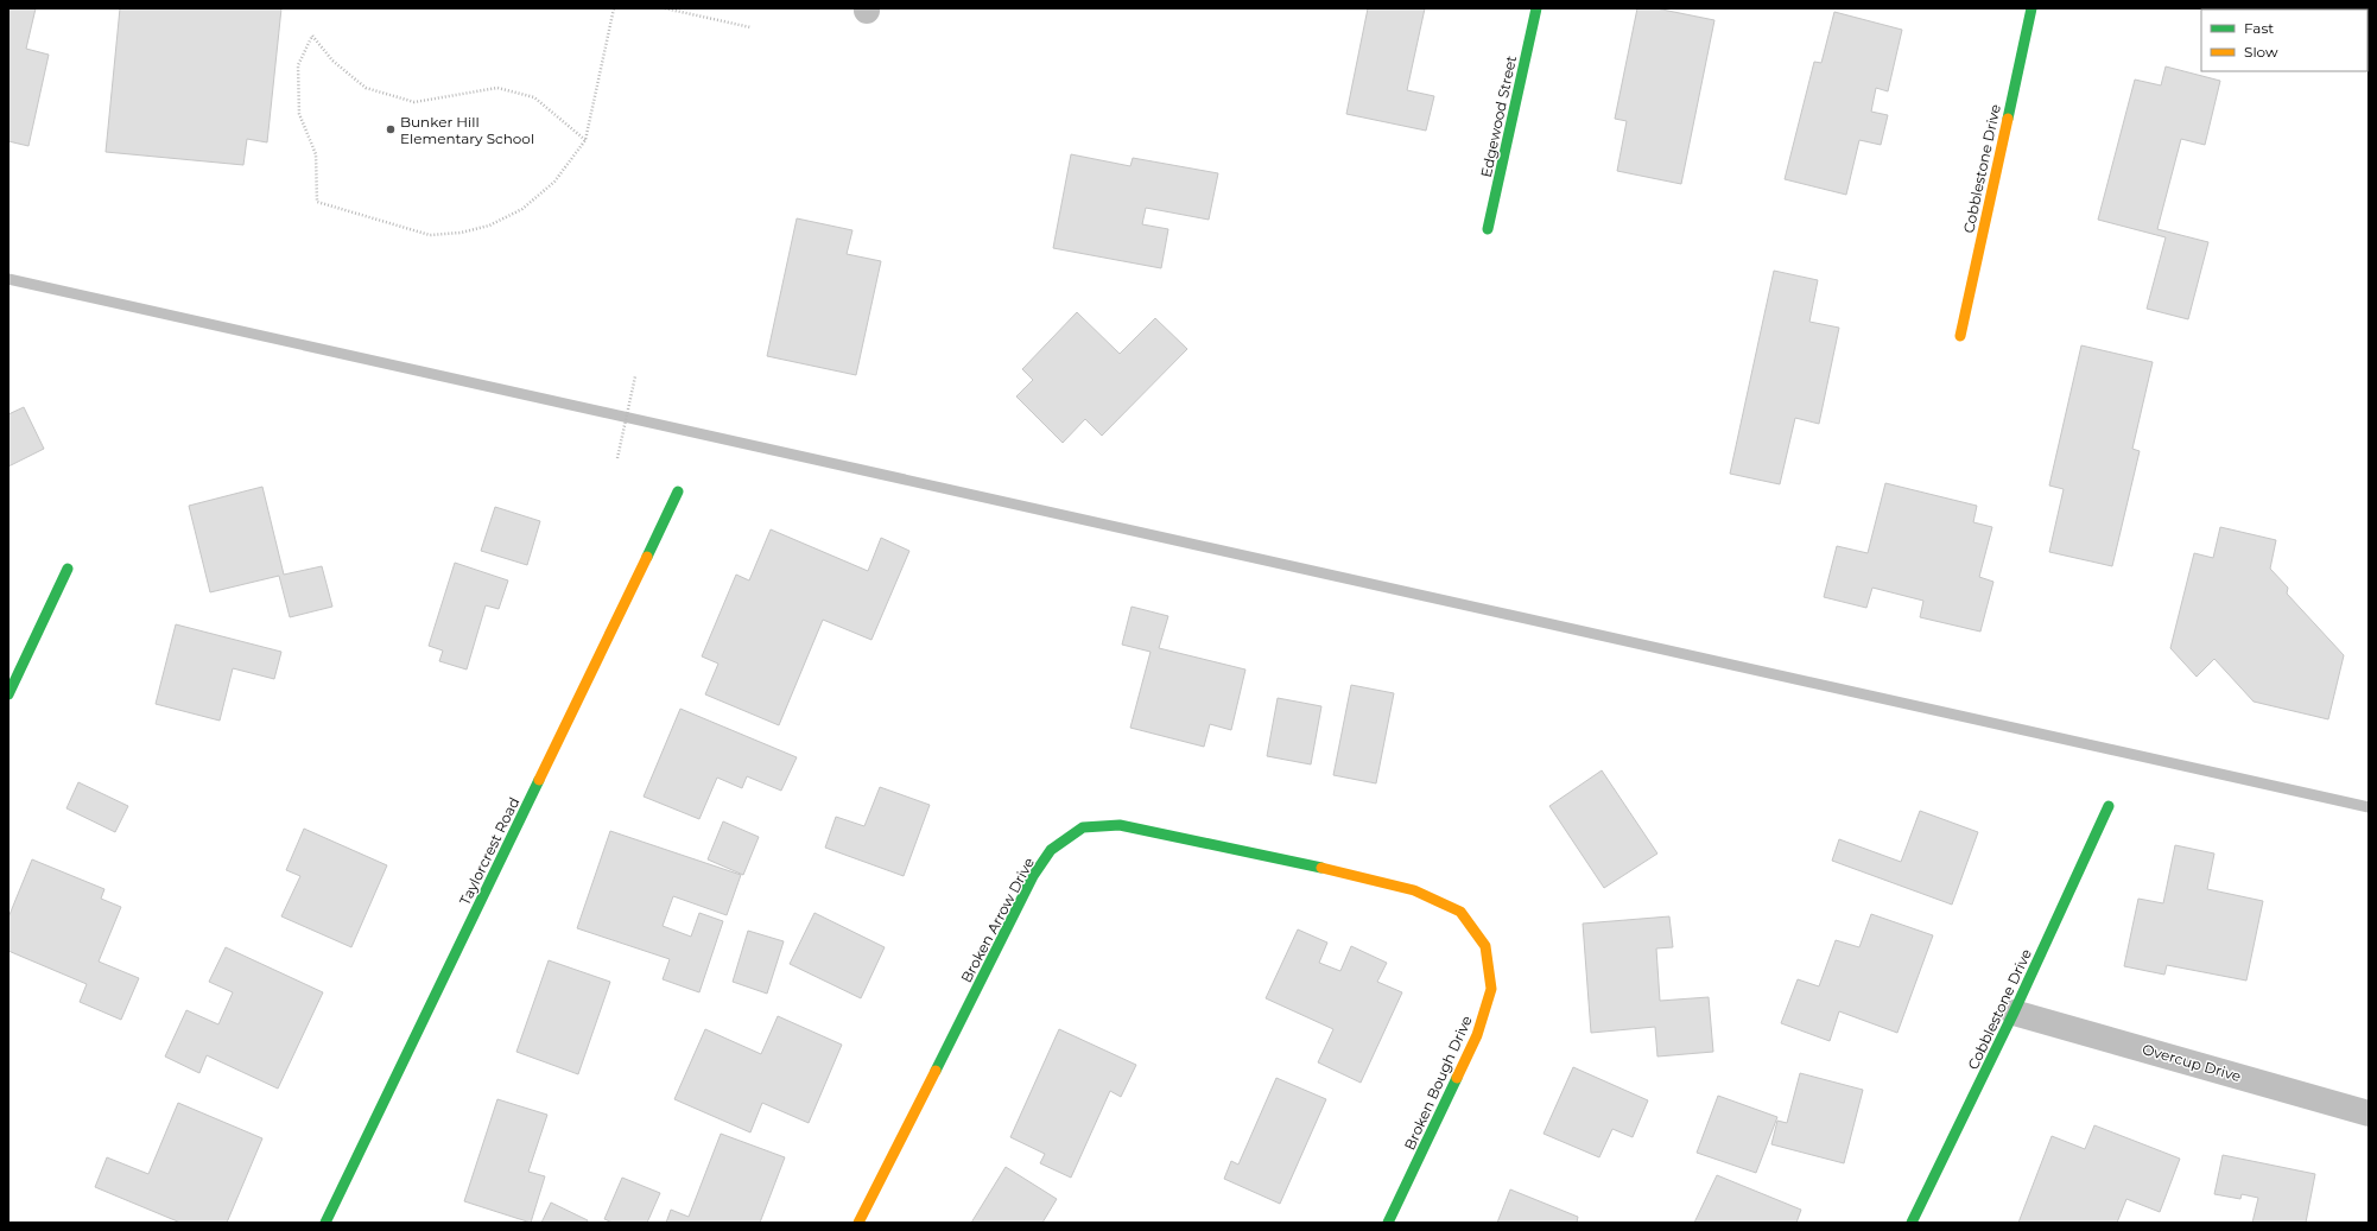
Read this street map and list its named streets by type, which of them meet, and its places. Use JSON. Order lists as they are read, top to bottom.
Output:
{
  "streets": {
    "street": [
      "Edgewood Street",
      "Cobblestone Drive",
      "Taylorcrest Road",
      "Broken Arrow Drive",
      "Overcup Drive",
      "Broken Bough Drive"
    ]
  },
  "crossings": [
    ["Cobblestone Drive", "Overcup Drive"],
    ["Broken Arrow Drive", "Broken Bough Drive"]
  ],
  "places": ["Bunker Hill Elementary School"],
  "legend": ["Fast", "Slow"]
}
